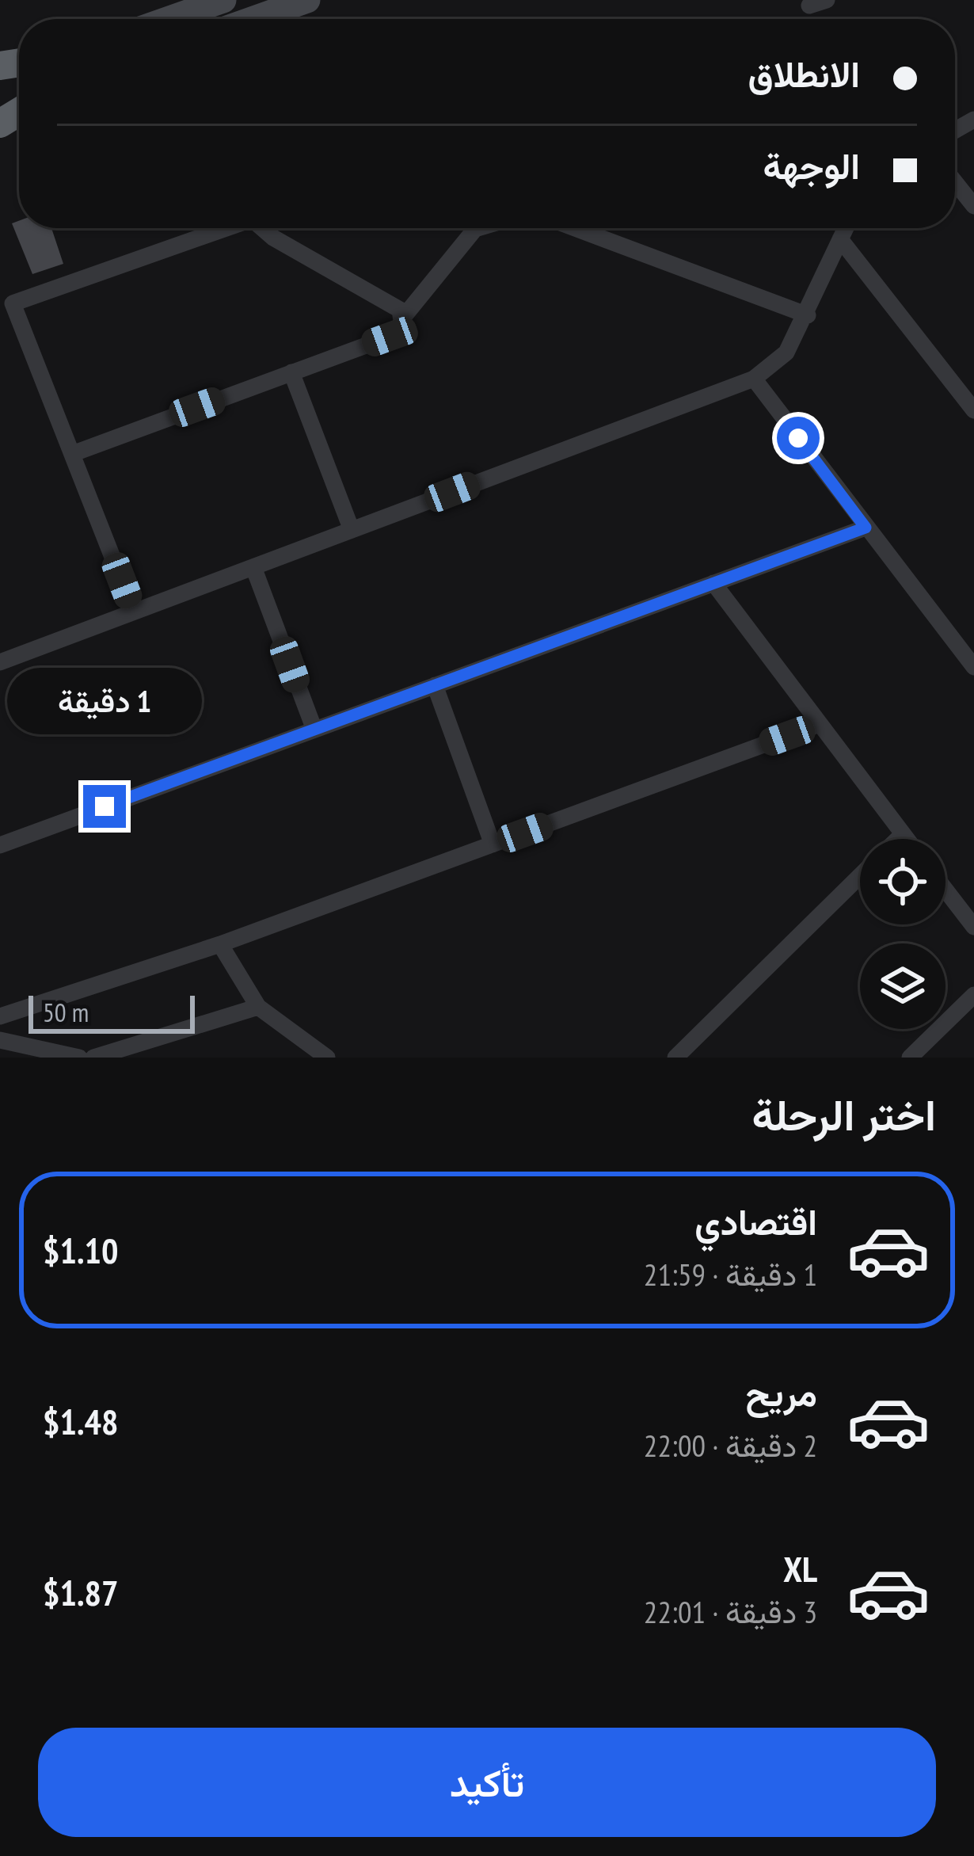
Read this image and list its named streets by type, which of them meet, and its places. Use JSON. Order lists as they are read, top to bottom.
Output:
{
  "scale_bar": "50 m",
  "page": {
    "banner": ["الانطلاق", "الوجهة"],
    "bubble": "1 دقيقة",
    "scale": "50 m",
    "heading": "اختر الرحلة",
    "list": [
      {
        "name": "اقتصادي",
        "note": "1 دقيقة · 21:59",
        "value": "$1.10"
      },
      {
        "name": "مريح",
        "note": "2 دقيقة · 22:00",
        "value": "$1.48"
      },
      {
        "name": "XL",
        "note": "3 دقيقة · 22:01",
        "value": "$1.87"
      }
    ],
    "buttons": "تأكيد"
  }
}
